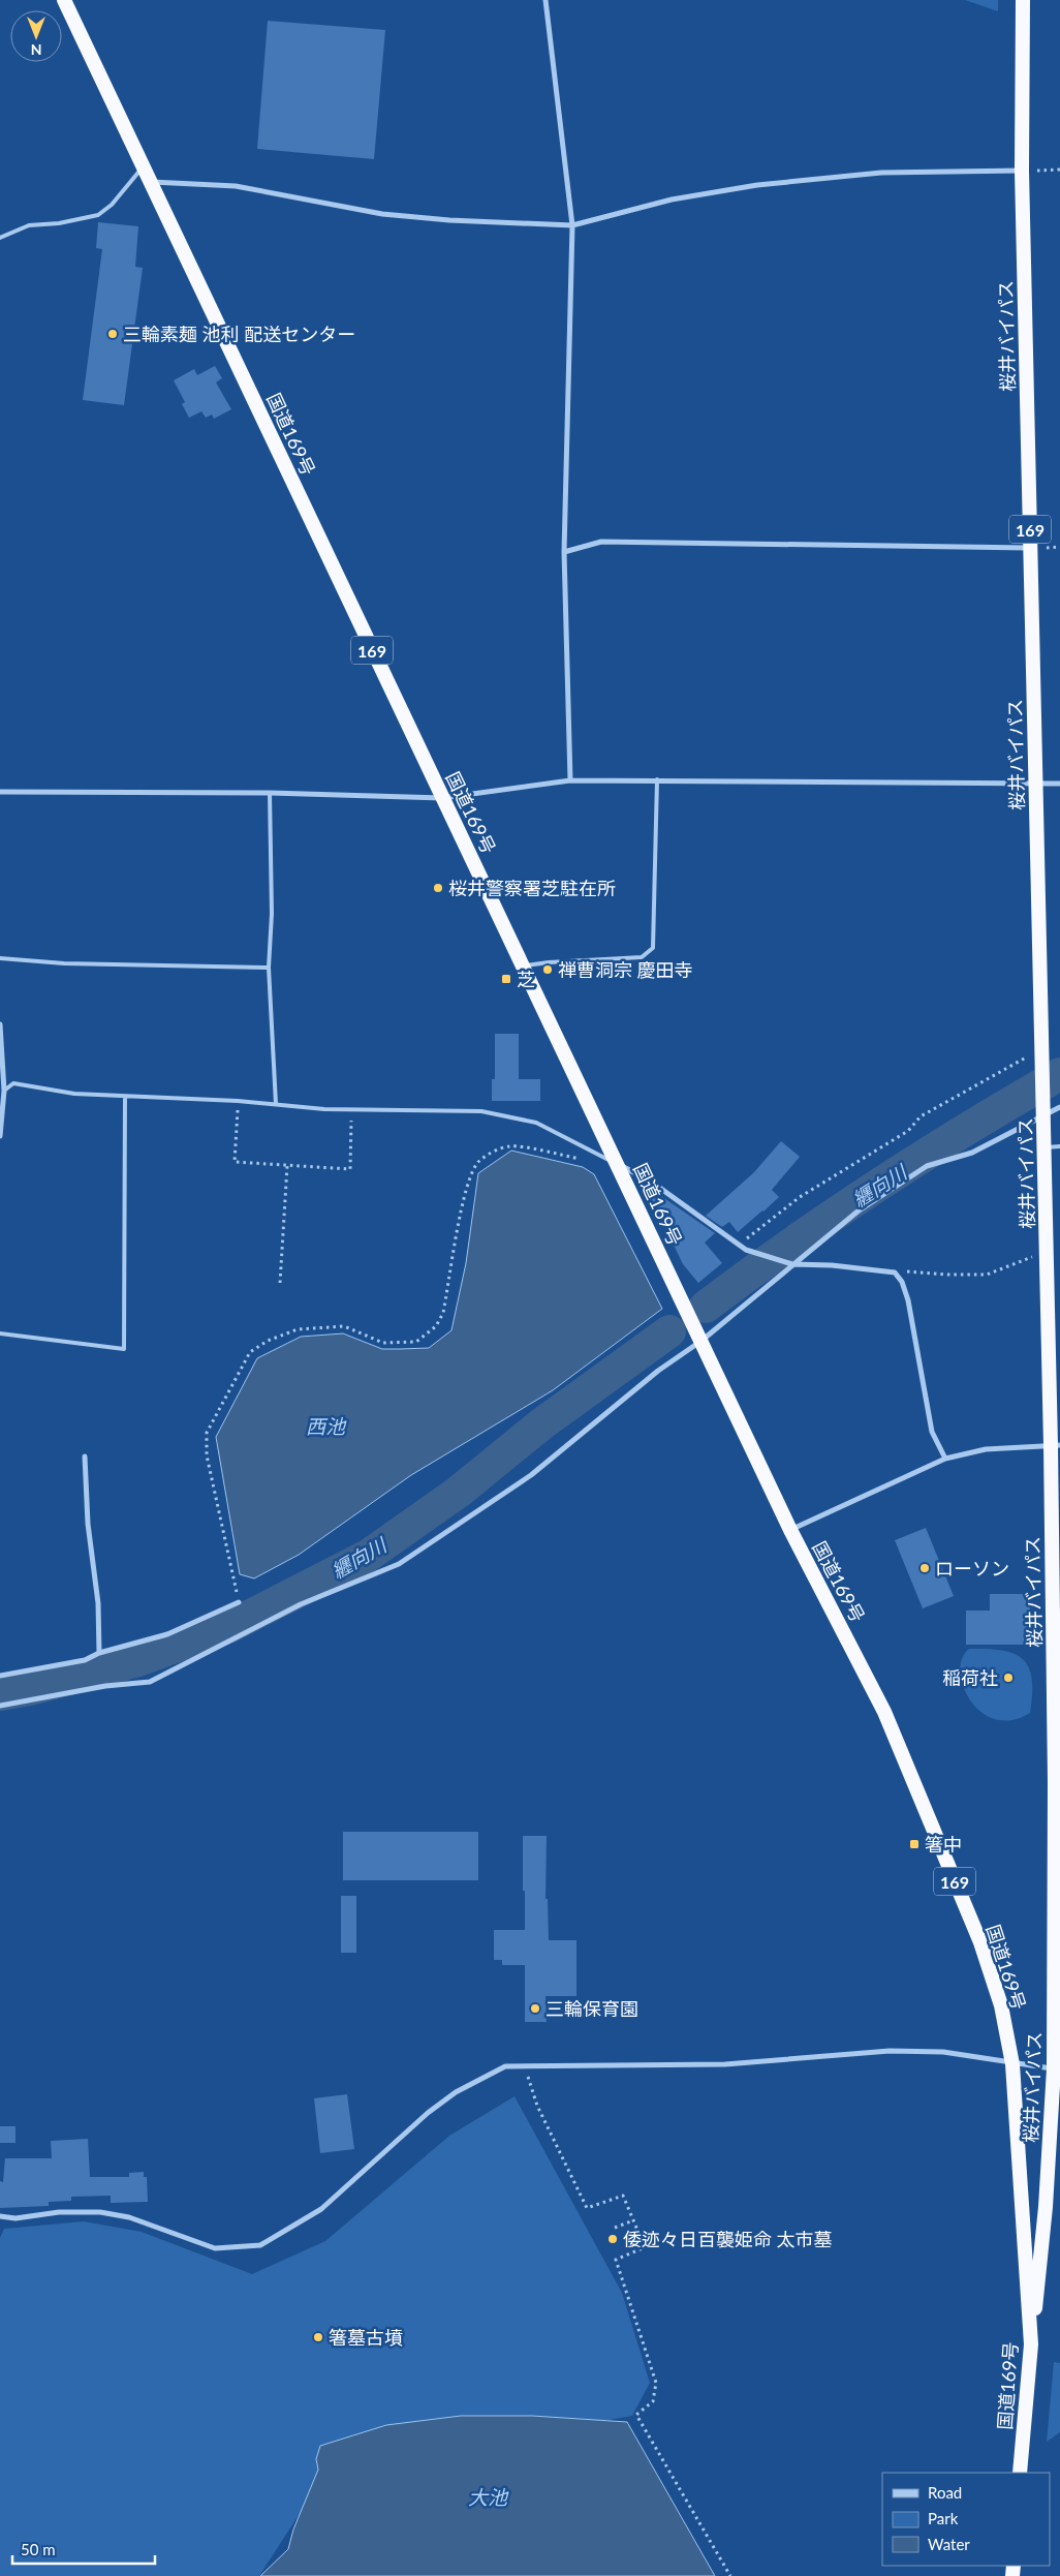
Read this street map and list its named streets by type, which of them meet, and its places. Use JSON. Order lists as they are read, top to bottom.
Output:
{
  "streets": {
    "highway": ["桜井バイパス", "国道169号", "169"]
  },
  "crossings": [
    ["桜井バイパス", "国道169号"]
  ],
  "water": ["纒向川", "西池", "大池"],
  "places": {
    "other": [
      "三輪素麺 池利 配送センター",
      "桜井警察署芝駐在所",
      "禅曹洞宗 慶田寺",
      "ローソン",
      "稲荷社",
      "三輪保育園",
      "倭迹々日百襲姫命 太市墓",
      "箸墓古墳"
    ],
    "transit": ["芝", "箸中"]
  },
  "legend": ["Road", "Park", "Water"],
  "scale_bar": "50 m",
  "north": "bottom"
}
